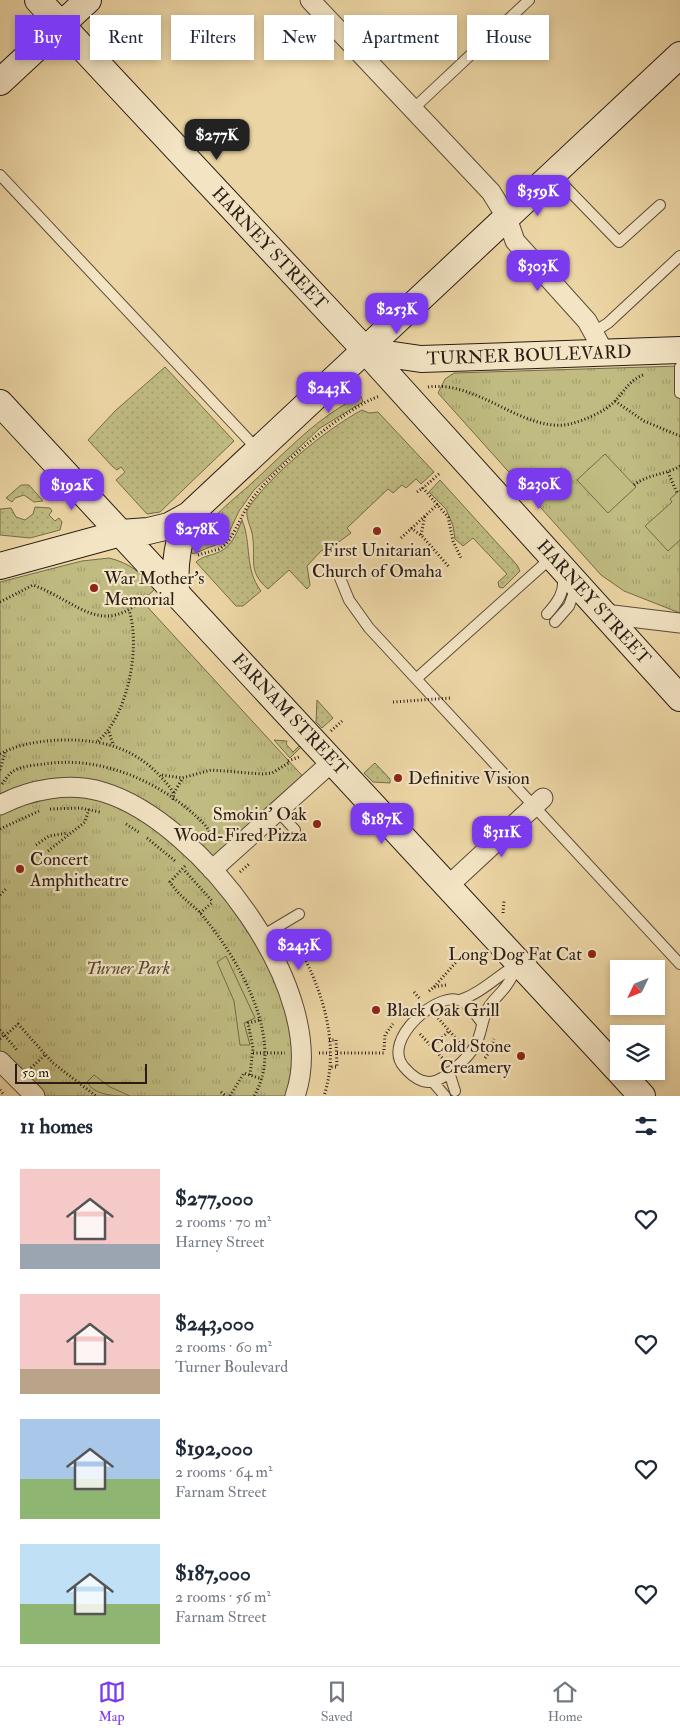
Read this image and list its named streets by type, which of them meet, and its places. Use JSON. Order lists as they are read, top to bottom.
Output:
{
  "streets": {
    "main road": ["HARNEY STREET", "TURNER BOULEVARD", "FARNAM STREET"]
  },
  "crossings": [
    ["HARNEY STREET", "TURNER BOULEVARD"]
  ],
  "parks": ["Turner Park"],
  "places": [
    "First Unitarian Church of Omaha",
    "War Mother's Memorial",
    "Definitive Vision",
    "Smokin' Oak Wood-Fired Pizza",
    "Concert Amphitheatre",
    "Long Dog Fat Cat",
    "Black Oak Grill",
    "Cold Stone Creamery"
  ],
  "scale_bar": "50 m",
  "north": "bottom left",
  "page": {
    "chip": [
      "Buy",
      "Rent",
      "Filters",
      "New",
      "Apartment",
      "House"
    ],
    "price": [
      "$277K",
      "$359K",
      "$303K",
      "$253K",
      "$243K",
      "$230K",
      "$192K",
      "$278K",
      "$187K",
      "$311K",
      "$243K"
    ],
    "scale": "50 m",
    "heading": "11 homes",
    "list": [
      {
        "name": "$277,000",
        "note": "2 rooms · 70 m² · Harney Street"
      },
      {
        "name": "$243,000",
        "note": "2 rooms · 60 m² · Turner Boulevard"
      },
      {
        "name": "$192,000",
        "note": "2 rooms · 64 m² · Farnam Street"
      },
      {
        "name": "$187,000",
        "note": "2 rooms · 56 m² · Farnam Street"
      }
    ],
    "tabs": ["Map", "Saved", "Home"]
  }
}
